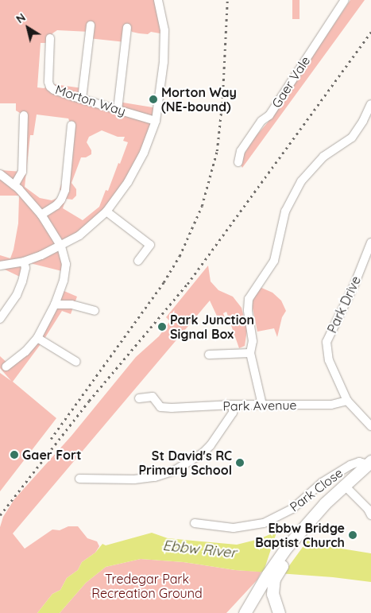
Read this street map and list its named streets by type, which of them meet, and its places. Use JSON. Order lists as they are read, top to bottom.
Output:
{
  "streets": {
    "street": [
      "Gaer Vale",
      "Morton Way",
      "Park Drive",
      "Park Avenue",
      "Park Close"
    ]
  },
  "crossings": [
    ["Park Drive", "Park Avenue"]
  ],
  "water": ["Ebbw River"],
  "parks": ["Tredegar Park Recreation Ground"],
  "places": [
    "Morton Way (NE-bound)",
    "Park Junction Signal Box",
    "Gaer Fort",
    "St David's RC Primary School",
    "Ebbw Bridge Baptist Church"
  ],
  "north": "top left"
}
